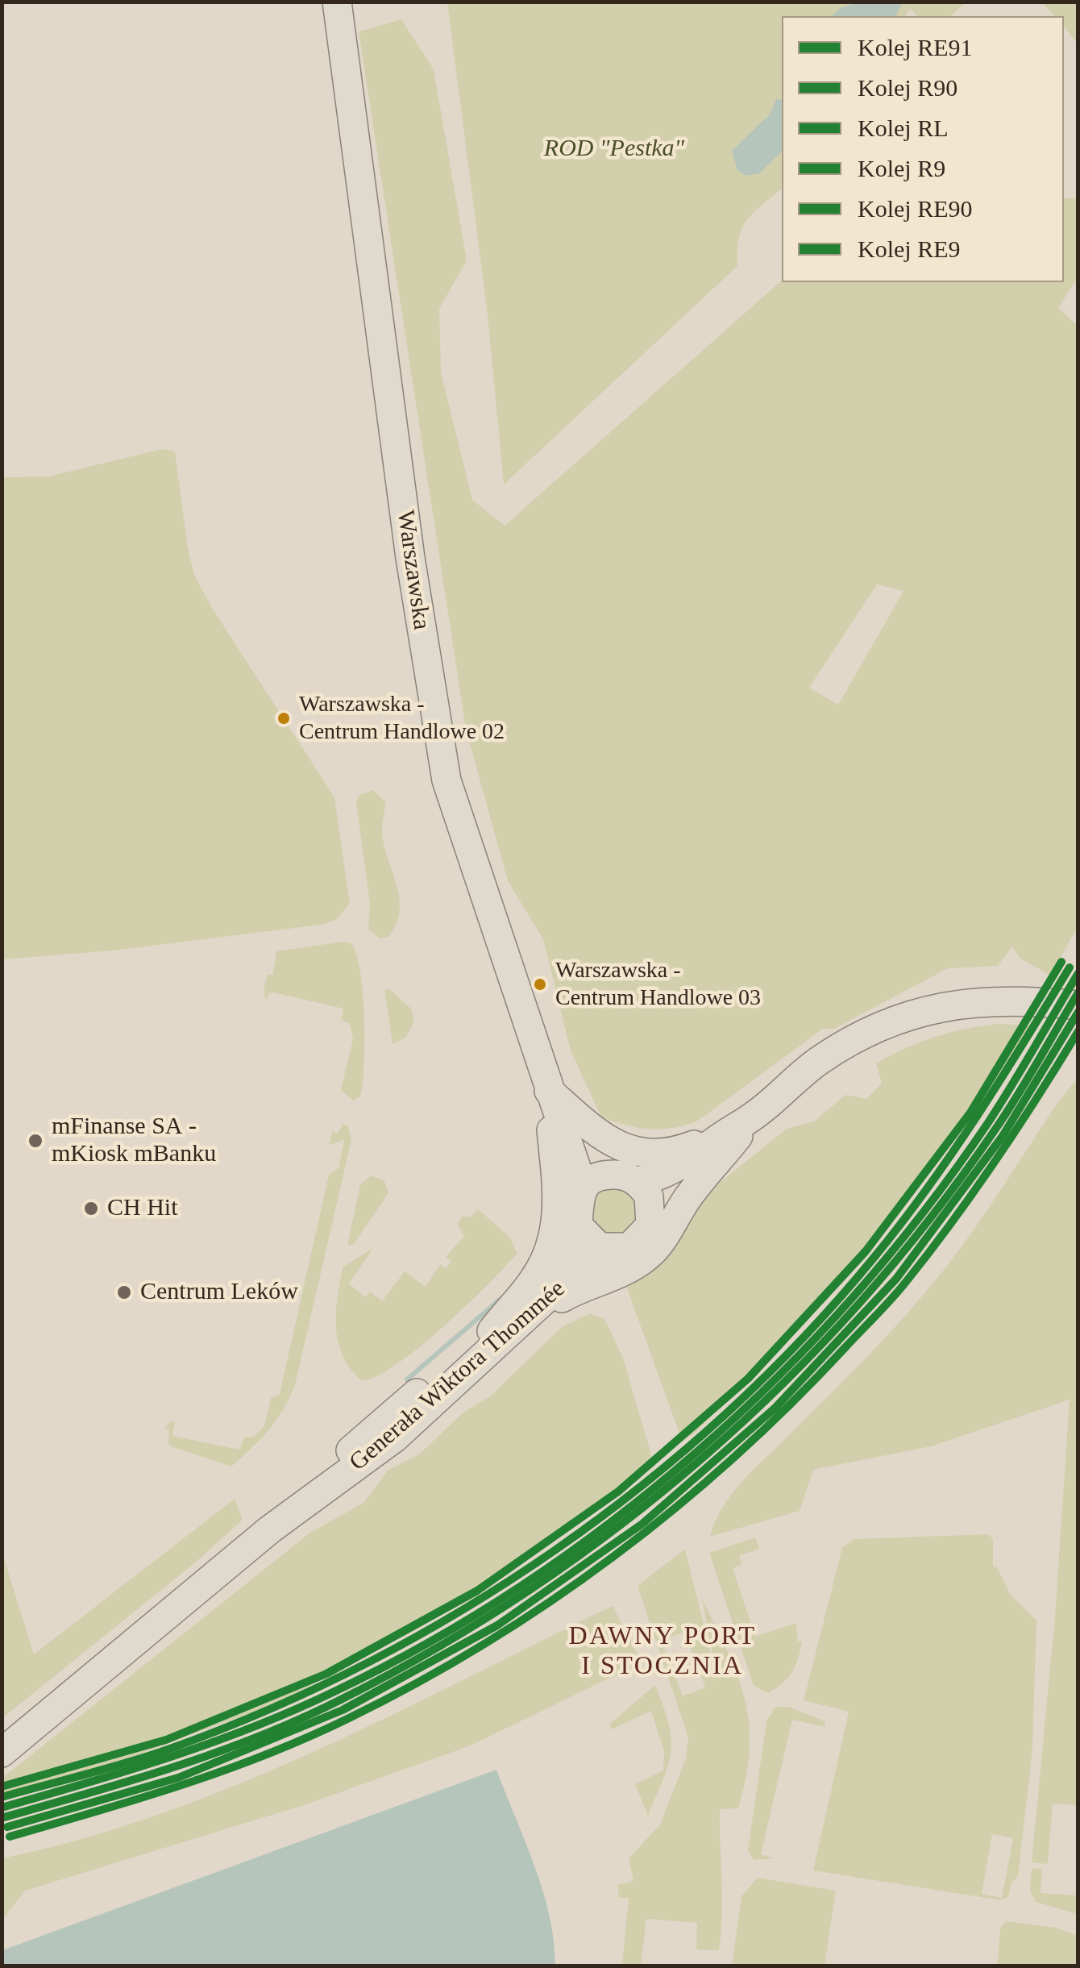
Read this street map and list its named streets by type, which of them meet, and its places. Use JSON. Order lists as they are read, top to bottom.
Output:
{
  "streets": {
    "main road": ["Warszawska", "Generała Wiktora Thommée"]
  },
  "crossings": [
    ["Warszawska", "Generała Wiktora Thommée"]
  ],
  "districts": ["DAWNY PORT I STOCZNIA"],
  "parks": ["ROD \"Pestka\""],
  "places": [
    "Warszawska - Centrum Handlowe 02",
    "Warszawska - Centrum Handlowe 03",
    "mFinanse SA - mKiosk mBanku",
    "CH Hit",
    "Centrum Leków"
  ],
  "lines": [
    "rail line RE90",
    "rail line RL",
    "rail line RE91",
    "rail line R90",
    "rail line R9",
    "rail line RE9"
  ],
  "legend": [
    "Kolej RE91",
    "Kolej R90",
    "Kolej RL",
    "Kolej R9",
    "Kolej RE90",
    "Kolej RE9"
  ]
}
